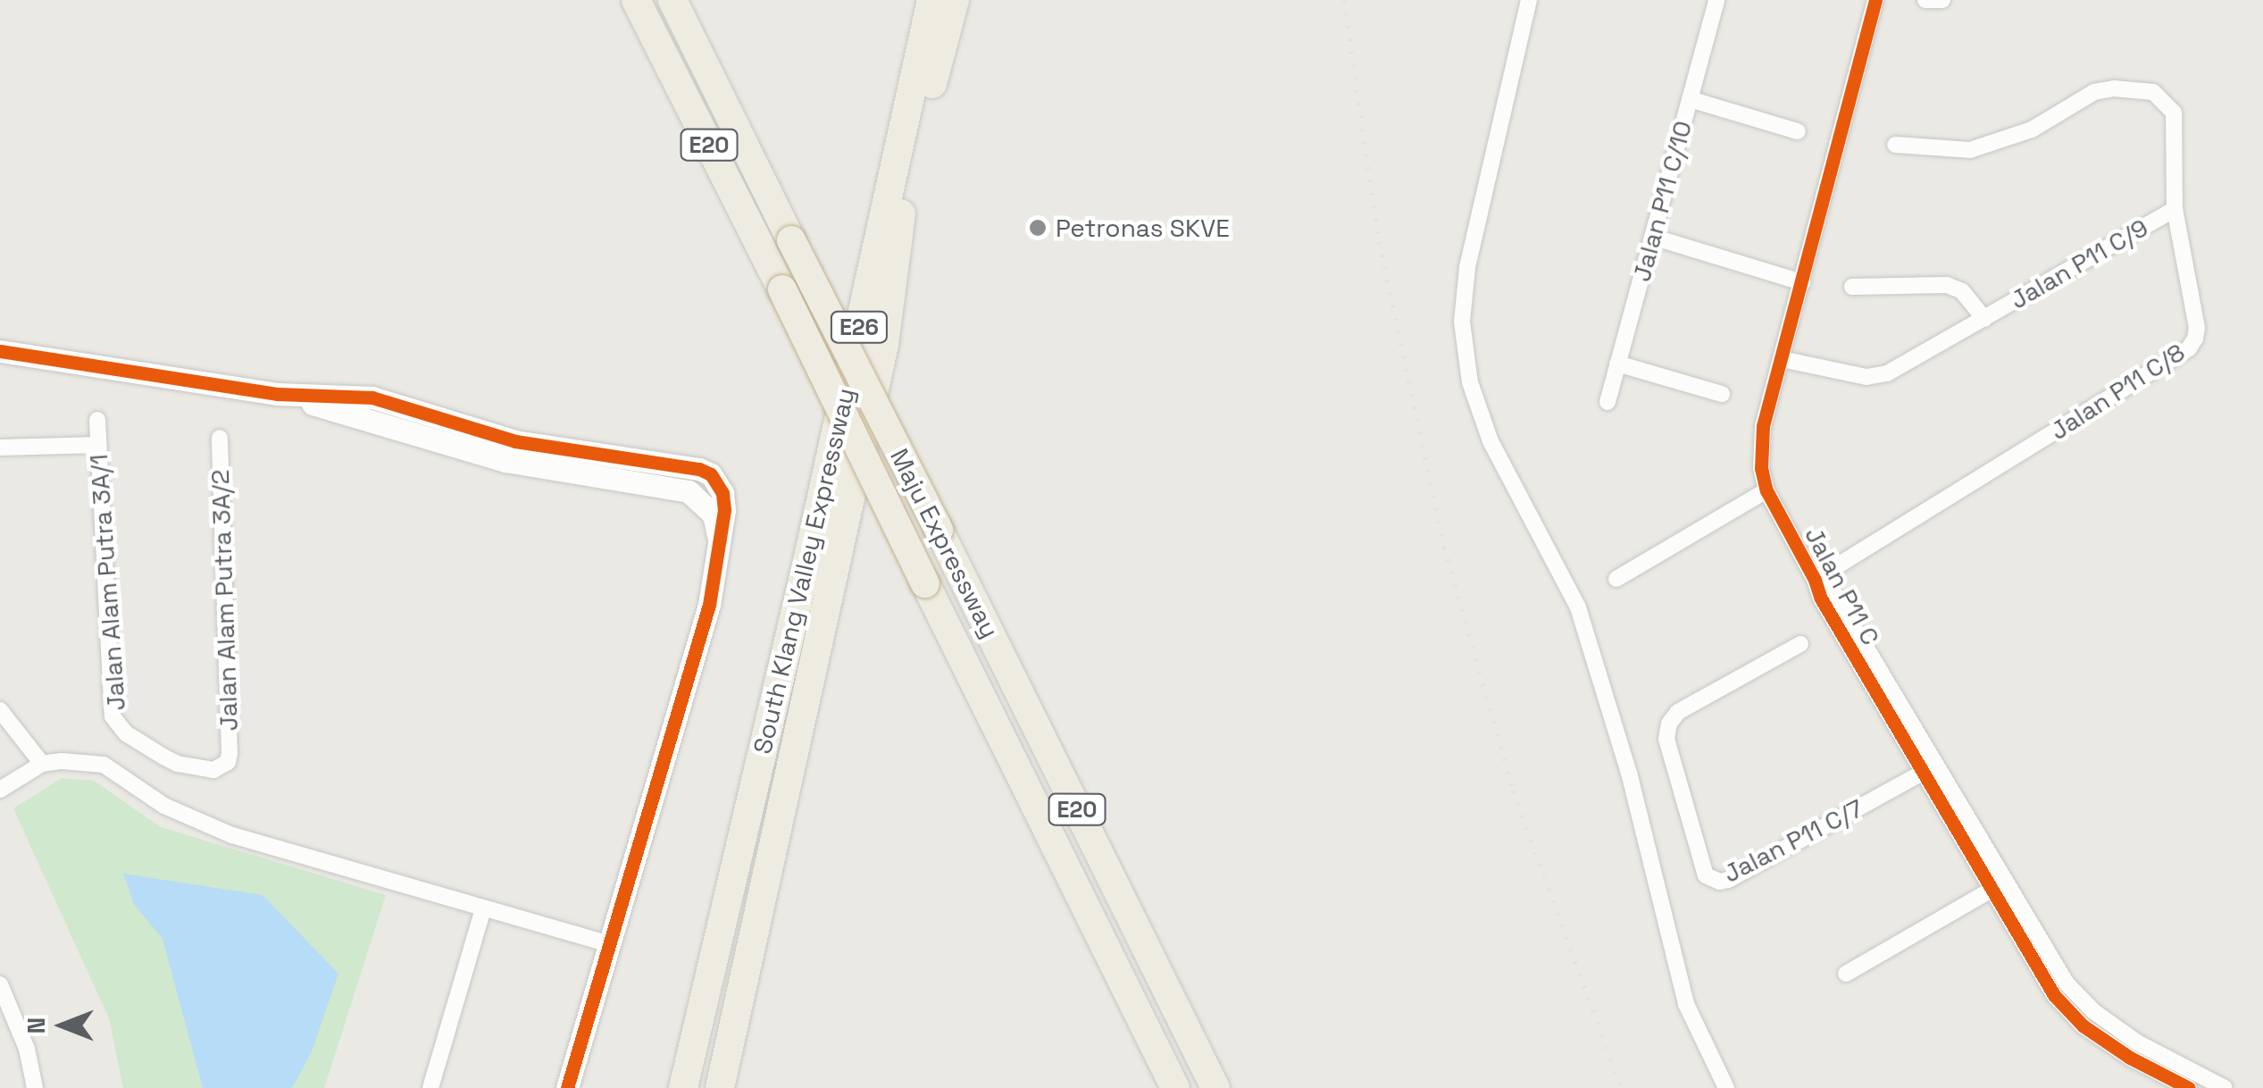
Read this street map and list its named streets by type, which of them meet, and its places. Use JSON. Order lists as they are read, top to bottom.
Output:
{
  "streets": {
    "highway": [
      "E20",
      "E26",
      "Maju Expressway",
      "South Klang Valley Expressway"
    ],
    "street": [
      "Jalan P11 C/10",
      "Jalan P11 C/9",
      "Jalan P11 C/8",
      "Jalan Alam Putra 3A/1",
      "Jalan P11 C",
      "Jalan Alam Putra 3A/2",
      "Jalan P11 C/7"
    ]
  },
  "crossings": [
    ["Jalan P11 C/9", "Jalan P11 C/8"],
    ["Jalan P11 C/9", "Jalan P11 C"],
    ["Jalan P11 C/8", "Jalan P11 C"],
    ["Jalan Alam Putra 3A/1", "Jalan Alam Putra 3A/2"],
    ["Jalan P11 C", "Jalan P11 C/7"]
  ],
  "places": ["Petronas SKVE"],
  "north": "left"
}
